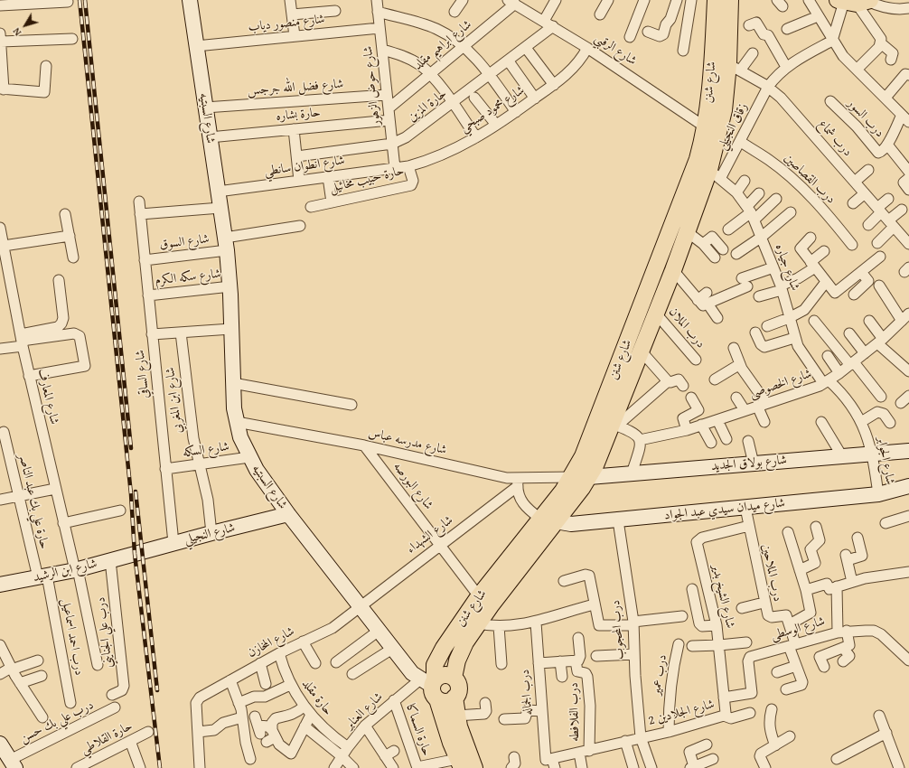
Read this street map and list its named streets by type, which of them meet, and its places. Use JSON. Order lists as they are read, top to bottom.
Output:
{
  "streets": {
    "main road": ["شارع شنن", "شارع السبتيه"],
    "street": [
      "شارع منصور دياب",
      "شارع ابراهيم مقلد",
      "شارع الرقبي",
      "شارع حوض الزهور",
      "شارع فضل الله جرجس",
      "حارة المزين",
      "شارع محمود صبحي",
      "حارة بشاره",
      "درب السور",
      "زقاق النجيلي",
      "درب شماع",
      "شارع انطوان سانطي",
      "درب القصاصين",
      "حارة حبيب مخائيل",
      "شارع السوق",
      "شارع جياره",
      "شارع سكه الكرم",
      "درب الملان",
      "شارع الساقي",
      "شارع الخصوصى",
      "شارع المعارف",
      "شارع ابن المغربي",
      "شارع مدرسه عباس",
      "شارع السكه",
      "شارع الجوابر",
      "شارع بولاق الجديد",
      "شارع البورصه",
      "حارة علي بك عبد الناصر",
      "شارع ميدان سيدي عبد الجواد",
      "شارع النجيلي",
      "شارع الشهداء",
      "شارع ابن الرشيد",
      "درب الملاحين",
      "شارع الشيخ بدير",
      "شارع الوسطى",
      "درب المحجوب",
      "درب علي الجنايني",
      "درب احمد اسماعيل",
      "شارع المخازن",
      "درب عمير",
      "درب الجماله",
      "حارة مقلد",
      "شارع العنابر",
      "درب الفلافطه",
      "شارع الجلادين 2",
      "درب علي بك حسن",
      "حارة السماكا",
      "حارة القلاطي"
    ]
  },
  "crossings": [
    ["شارع منصور دياب", "شارع حوض الزهور"],
    ["شارع منصور دياب", "شارع السبتيه"],
    ["شارع ابراهيم مقلد", "شارع الرقبي"],
    ["شارع ابراهيم مقلد", "شارع حوض الزهور"],
    ["شارع الرقبي", "شارع شنن"],
    ["شارع الرقبي", "حارة المزين"],
    ["شارع الرقبي", "شارع محمود صبحي"],
    ["شارع شنن", "شارع السبتيه"],
    ["شارع شنن", "زقاق النجيلي"],
    ["شارع شنن", "درب شماع"],
    ["شارع شنن", "شارع جياره"],
    ["شارع شنن", "درب الملان"],
    ["شارع شنن", "شارع مدرسه عباس"],
    ["شارع شنن", "شارع بولاق الجديد"],
    ["شارع شنن", "شارع البورصه"],
    ["شارع شنن", "شارع ميدان سيدي عبد الجواد"],
    ["شارع شنن", "شارع العنابر"],
    ["شارع حوض الزهور", "شارع فضل الله جرجس"],
    ["شارع حوض الزهور", "حارة المزين"],
    ["شارع حوض الزهور", "شارع محمود صبحي"],
    ["شارع حوض الزهور", "حارة بشاره"],
    ["شارع حوض الزهور", "شارع انطوان سانطي"],
    ["شارع فضل الله جرجس", "شارع السبتيه"],
    ["شارع محمود صبحي", "شارع انطوان سانطي"],
    ["شارع محمود صبحي", "حارة حبيب مخائيل"],
    ["حارة بشاره", "شارع السبتيه"],
    ["شارع السبتيه", "شارع انطوان سانطي"],
    ["شارع السبتيه", "شارع السوق"],
    ["شارع السبتيه", "شارع سكه الكرم"],
    ["شارع السبتيه", "شارع مدرسه عباس"],
    ["شارع السبتيه", "شارع السكه"],
    ["شارع السبتيه", "شارع النجيلي"],
    ["شارع السبتيه", "شارع الشهداء"],
    ["شارع السبتيه", "شارع المخازن"],
    ["شارع السبتيه", "شارع العنابر"],
    ["زقاق النجيلي", "درب شماع"],
    ["زقاق النجيلي", "درب القصاصين"],
    ["زقاق النجيلي", "شارع جياره"],
    ["شارع السوق", "شارع الساقي"],
    ["شارع جياره", "شارع الخصوصى"],
    ["شارع جياره", "شارع الجوابر"],
    ["شارع سكه الكرم", "شارع الساقي"],
    ["شارع الساقي", "شارع السكه"],
    ["شارع الساقي", "شارع النجيلي"],
    ["شارع الخصوصى", "شارع الجوابر"],
    ["شارع المعارف", "شارع ابن الرشيد"],
    ["شارع ابن المغربي", "شارع السكه"],
    ["شارع ابن المغربي", "شارع النجيلي"],
    ["شارع مدرسه عباس", "شارع البورصه"],
    ["شارع مدرسه عباس", "شارع الشهداء"],
    ["شارع الجوابر", "شارع بولاق الجديد"],
    ["شارع الجوابر", "شارع ميدان سيدي عبد الجواد"],
    ["شارع البورصه", "شارع الشهداء"],
    ["حارة علي بك عبد الناصر", "شارع ابن الرشيد"],
    ["حارة علي بك عبد الناصر", "درب احمد اسماعيل"],
    ["شارع ميدان سيدي عبد الجواد", "درب الملاحين"],
    ["شارع ميدان سيدي عبد الجواد", "درب المحجوب"],
    ["شارع النجيلي", "شارع ابن الرشيد"],
    ["شارع الشهداء", "شارع المخازن"],
    ["شارع ابن الرشيد", "درب علي الجنايني"],
    ["شارع ابن الرشيد", "درب احمد اسماعيل"],
    ["درب الملاحين", "شارع الشيخ بدير"],
    ["شارع الشيخ بدير", "شارع الوسطى"],
    ["شارع الشيخ بدير", "شارع الجلادين 2"],
    ["درب المحجوب", "شارع الجلادين 2"],
    ["شارع المخازن", "حارة مقلد"],
    ["درب عمير", "شارع الجلادين 2"],
    ["درب الجماله", "شارع الجلادين 2"],
    ["حارة مقلد", "شارع العنابر"],
    ["شارع العنابر", "حارة السماكا"],
    ["درب الفلافطه", "شارع الجلادين 2"]
  ],
  "north": "bottom left"
}
